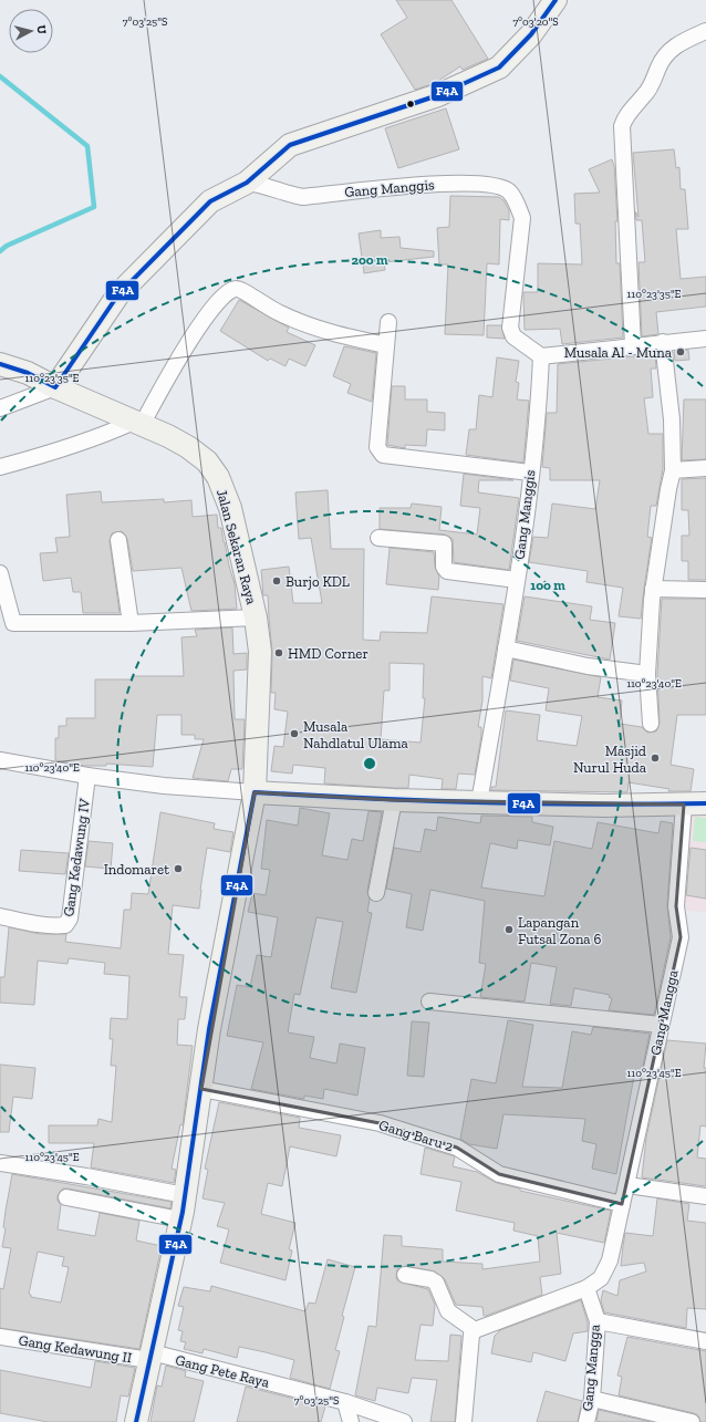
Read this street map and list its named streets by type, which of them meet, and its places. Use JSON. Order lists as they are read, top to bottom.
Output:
{
  "streets": {
    "main road": ["Jalan Sekaran Raya"],
    "street": [
      "Gang Manggis",
      "Gang Kedawung IV",
      "Gang Mangga",
      "Gang Baru 2",
      "Gang Kedawung II",
      "Gang Pete Raya"
    ]
  },
  "crossings": [
    ["Jalan Sekaran Raya", "Gang Baru 2"],
    ["Jalan Sekaran Raya", "Gang Kedawung II"],
    ["Jalan Sekaran Raya", "Gang Pete Raya"],
    ["Gang Mangga", "Gang Baru 2"],
    ["Gang Kedawung II", "Gang Pete Raya"]
  ],
  "places": [
    "Musala Al - Muna",
    "Burjo KDL",
    "HMD Corner",
    "Musala Nahdlatul Ulama",
    "Masjid Nurul Huda",
    "Indomaret",
    "Lapangan Futsal Zona 6"
  ],
  "lines": ["transit line F4A"],
  "north": "right",
  "coordinates": [
    "7°03'25\"S",
    "7°03'20\"S",
    "110°23'35\"E",
    "110°23'40\"E",
    "110°23'45\"E"
  ],
  "rings": ["200 m", "100 m"]
}
